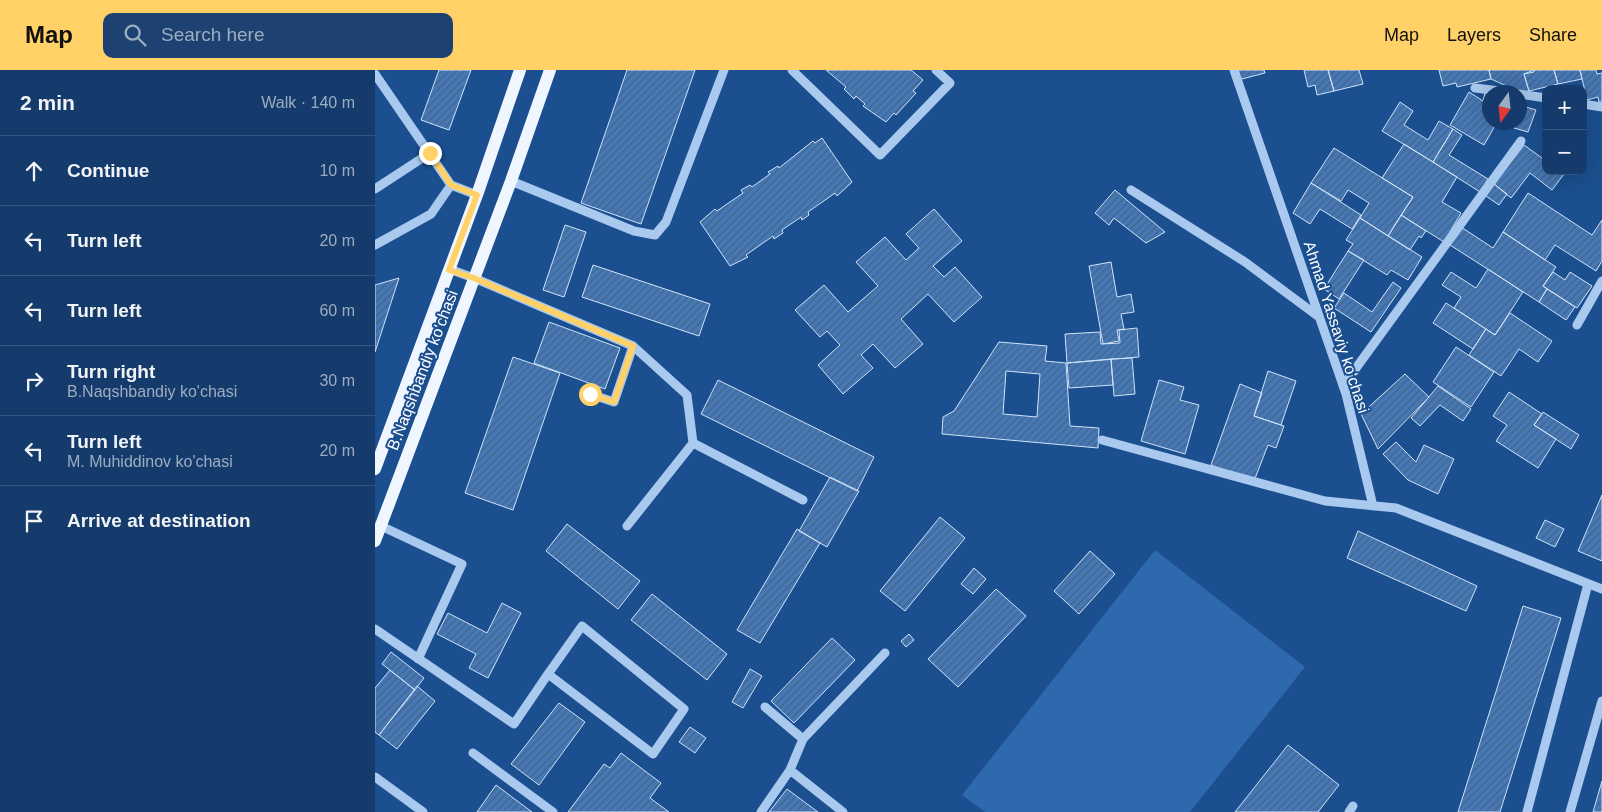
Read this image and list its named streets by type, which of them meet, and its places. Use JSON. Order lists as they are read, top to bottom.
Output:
{
  "streets": {
    "main road": ["B.Naqshbandiy ko'chasi"],
    "street": ["Ahmad Yassaviy koʻchasi"]
  },
  "north": "bottom",
  "page": {
    "header": "Map",
    "search": "Search here",
    "nav": ["Map", "Layers", "Share"],
    "heading": ["2 min", "Walk · 140 m"],
    "map_buttons": ["+", "−"],
    "list": [
      ["Continue", "10 m"],
      ["Turn left", "20 m"],
      ["Turn left", "60 m"],
      ["Turn right", "B.Naqshbandiy ko'chasi", "30 m"],
      ["Turn left", "M. Muhiddinov ko'chasi", "20 m"],
      "Arrive at destination"
    ]
  }
}
